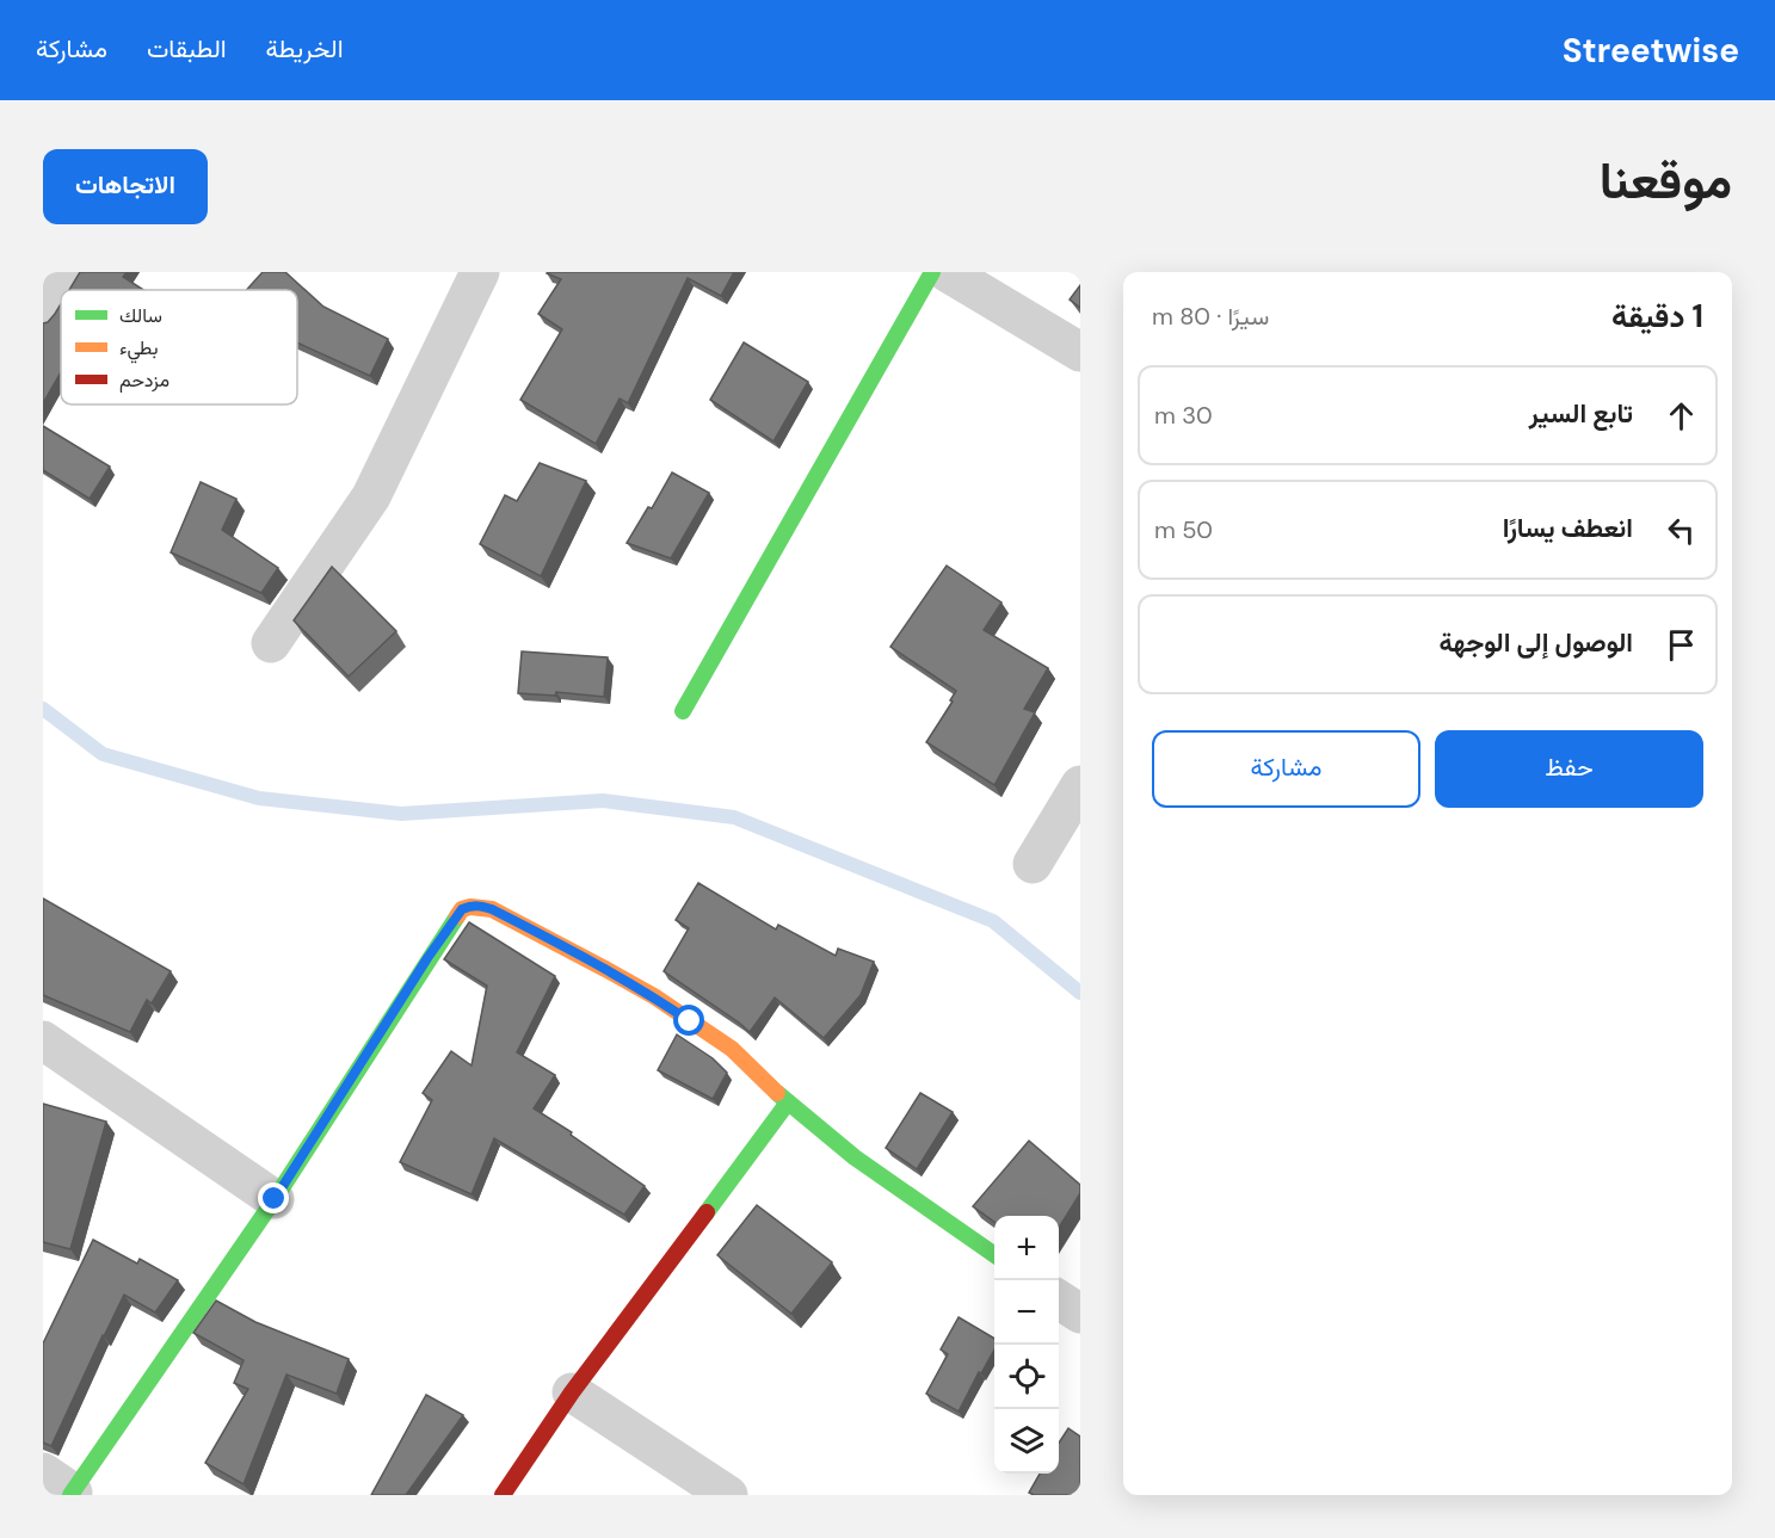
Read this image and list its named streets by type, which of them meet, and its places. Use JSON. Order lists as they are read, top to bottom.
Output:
{
  "legend": ["سالك", "بطيء", "مزدحم"],
  "page": {
    "header": "Streetwise",
    "nav": ["الخريطة", "الطبقات", "مشاركة"],
    "title": "موقعنا",
    "buttons": [
      "الاتجاهات",
      ["حفظ", "مشاركة"]
    ],
    "heading": ["1 دقيقة", "سيرًا · 80 m"],
    "list": [
      ["تابع السير", "30 m"],
      ["انعطف يسارًا", "50 m"],
      "الوصول إلى الوجهة"
    ],
    "map_buttons": ["+", "−"]
  }
}
